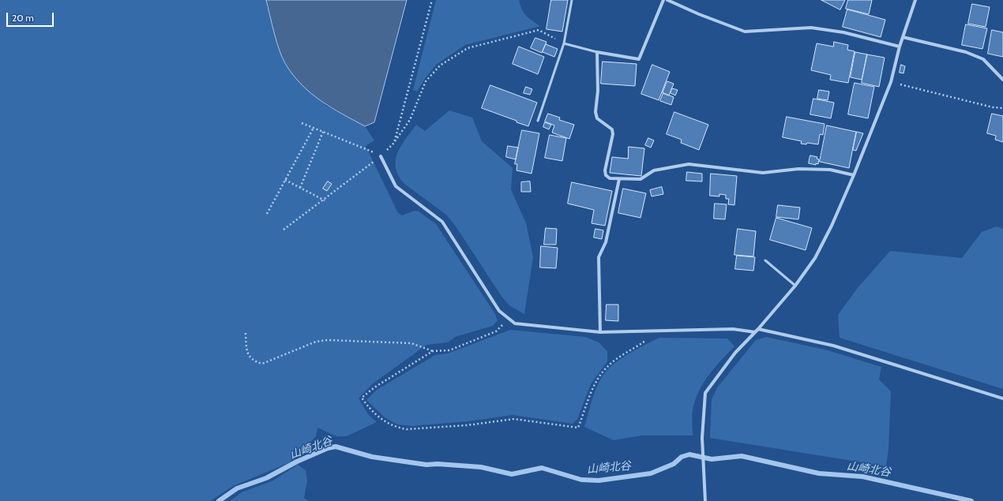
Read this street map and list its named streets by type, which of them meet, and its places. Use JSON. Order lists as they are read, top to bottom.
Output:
{
  "water": ["山崎北谷"],
  "scale_bar": "20 m"
}
